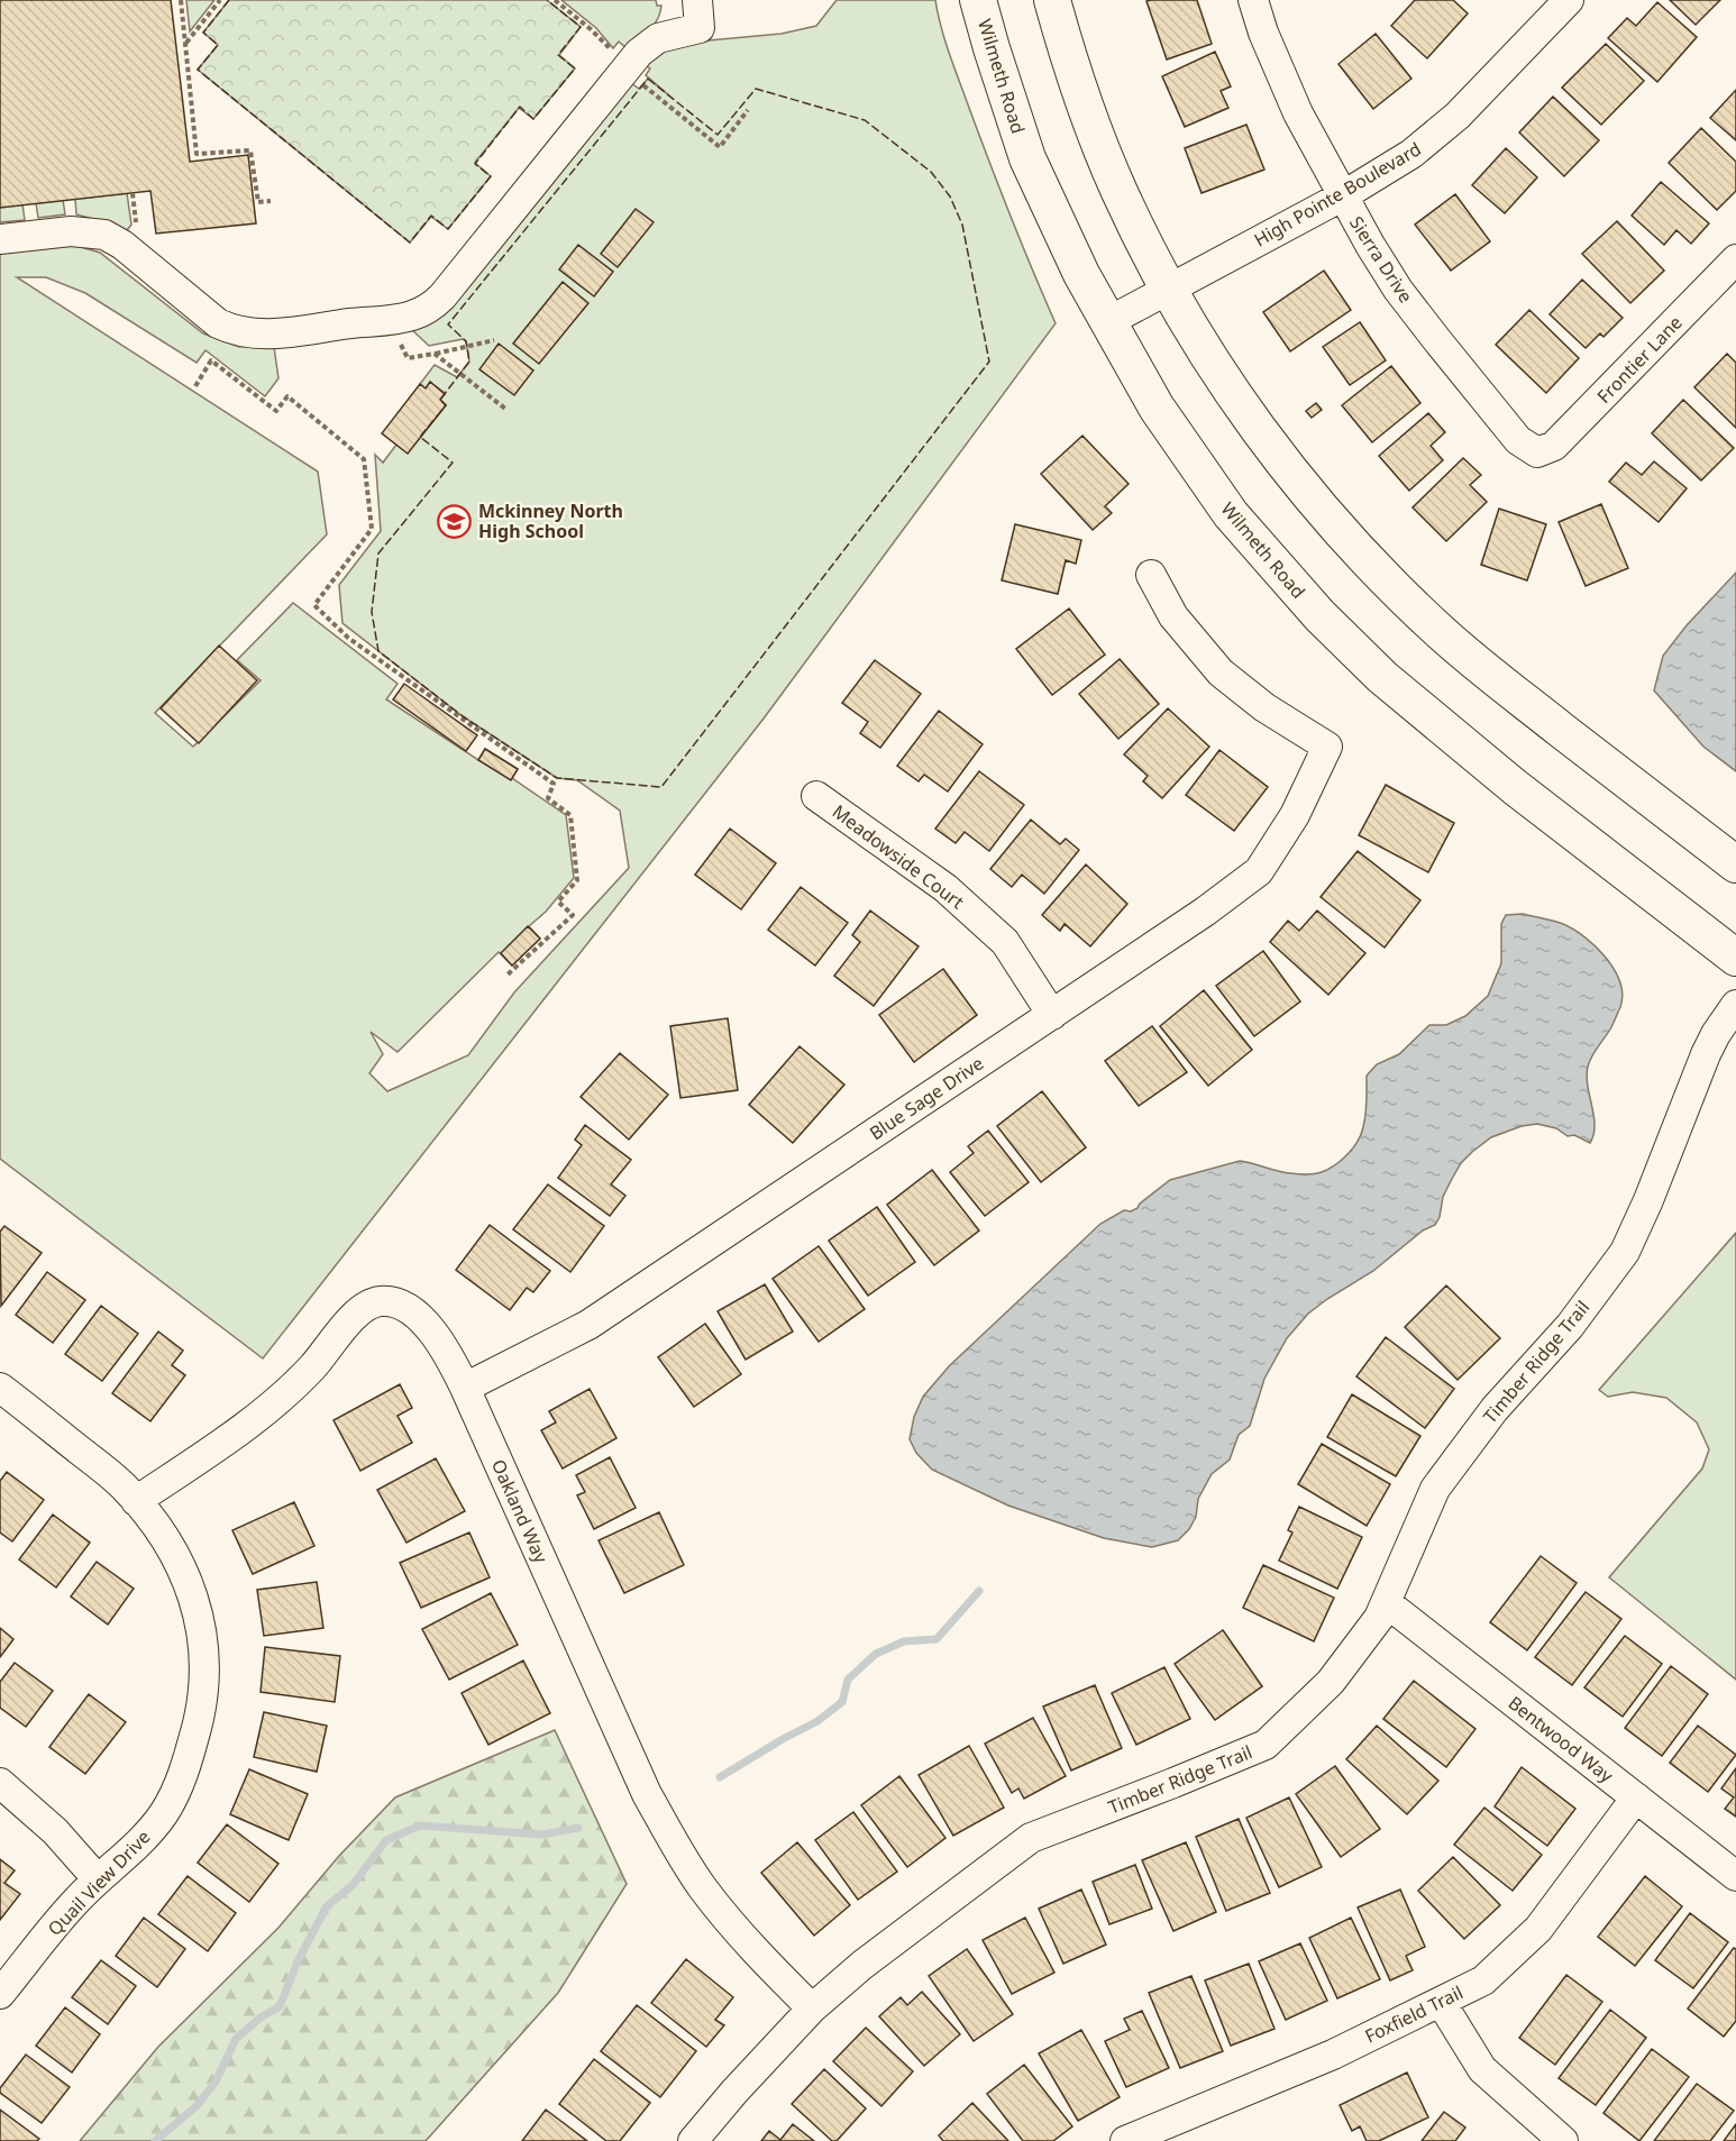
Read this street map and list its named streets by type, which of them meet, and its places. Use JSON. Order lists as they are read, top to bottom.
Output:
{
  "streets": {
    "main road": ["Wilmeth Road"],
    "street": [
      "High Pointe Boulevard",
      "Sierra Drive",
      "Frontier Lane",
      "Meadowside Court",
      "Blue Sage Drive",
      "Timber Ridge Trail",
      "Oakland Way",
      "Bentwood Way",
      "Quail View Drive",
      "Foxfield Trail"
    ]
  },
  "crossings": [
    ["Wilmeth Road", "High Pointe Boulevard"],
    ["High Pointe Boulevard", "Sierra Drive"],
    ["Sierra Drive", "Frontier Lane"],
    ["Meadowside Court", "Blue Sage Drive"],
    ["Blue Sage Drive", "Oakland Way"],
    ["Timber Ridge Trail", "Oakland Way"],
    ["Timber Ridge Trail", "Bentwood Way"],
    ["Oakland Way", "Quail View Drive"],
    ["Bentwood Way", "Foxfield Trail"]
  ],
  "places": {
    "school or university": ["Mckinney North High School"]
  }
}
